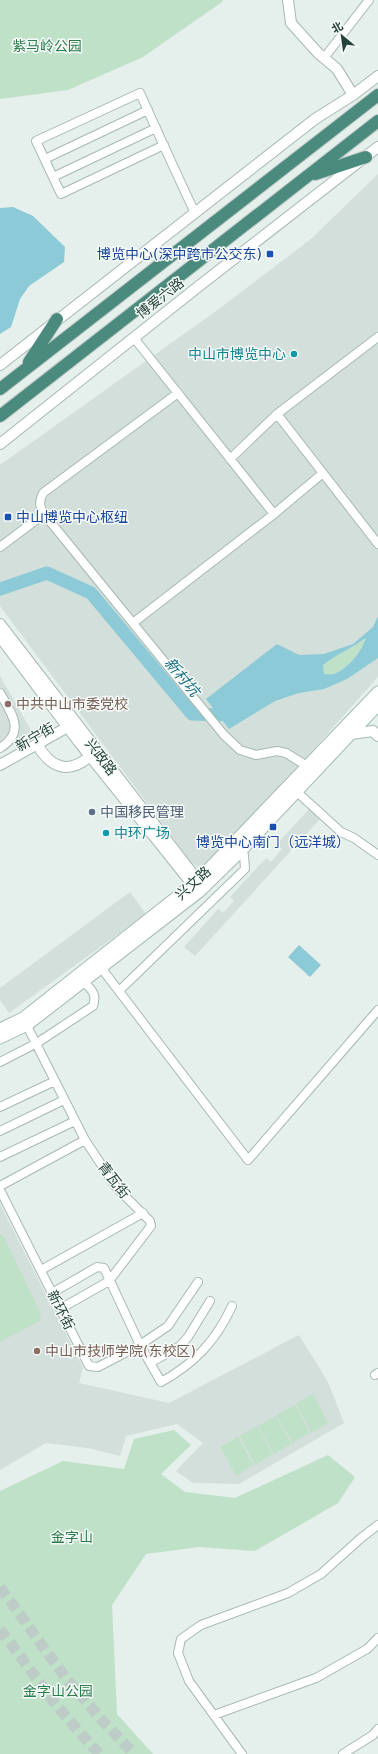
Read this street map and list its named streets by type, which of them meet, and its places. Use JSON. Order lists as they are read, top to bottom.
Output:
{
  "streets": {
    "highway": ["博爱六路"],
    "main road": ["兴文路"],
    "street": [
      "新宁街",
      "兴政路",
      "青瓦街",
      "新环街"
    ]
  },
  "crossings": [
    ["新宁街", "兴政路"],
    ["兴政路", "兴文路"],
    ["兴文路", "青瓦街"],
    ["青瓦街", "新环街"]
  ],
  "water": ["新村坑"],
  "parks": ["紫马岭公园", "金字山", "金字山公园"],
  "places": {
    "transit": ["博览中心(深中跨市公交东)", "中山博览中心枢纽", "博览中心南门（远洋城）"],
    "other": [
      "中山市博览中心",
      "中共中山市委党校",
      "中国移民管理",
      "中环广场",
      "中山市技师学院(东校区)"
    ]
  },
  "north": "top left"
}
